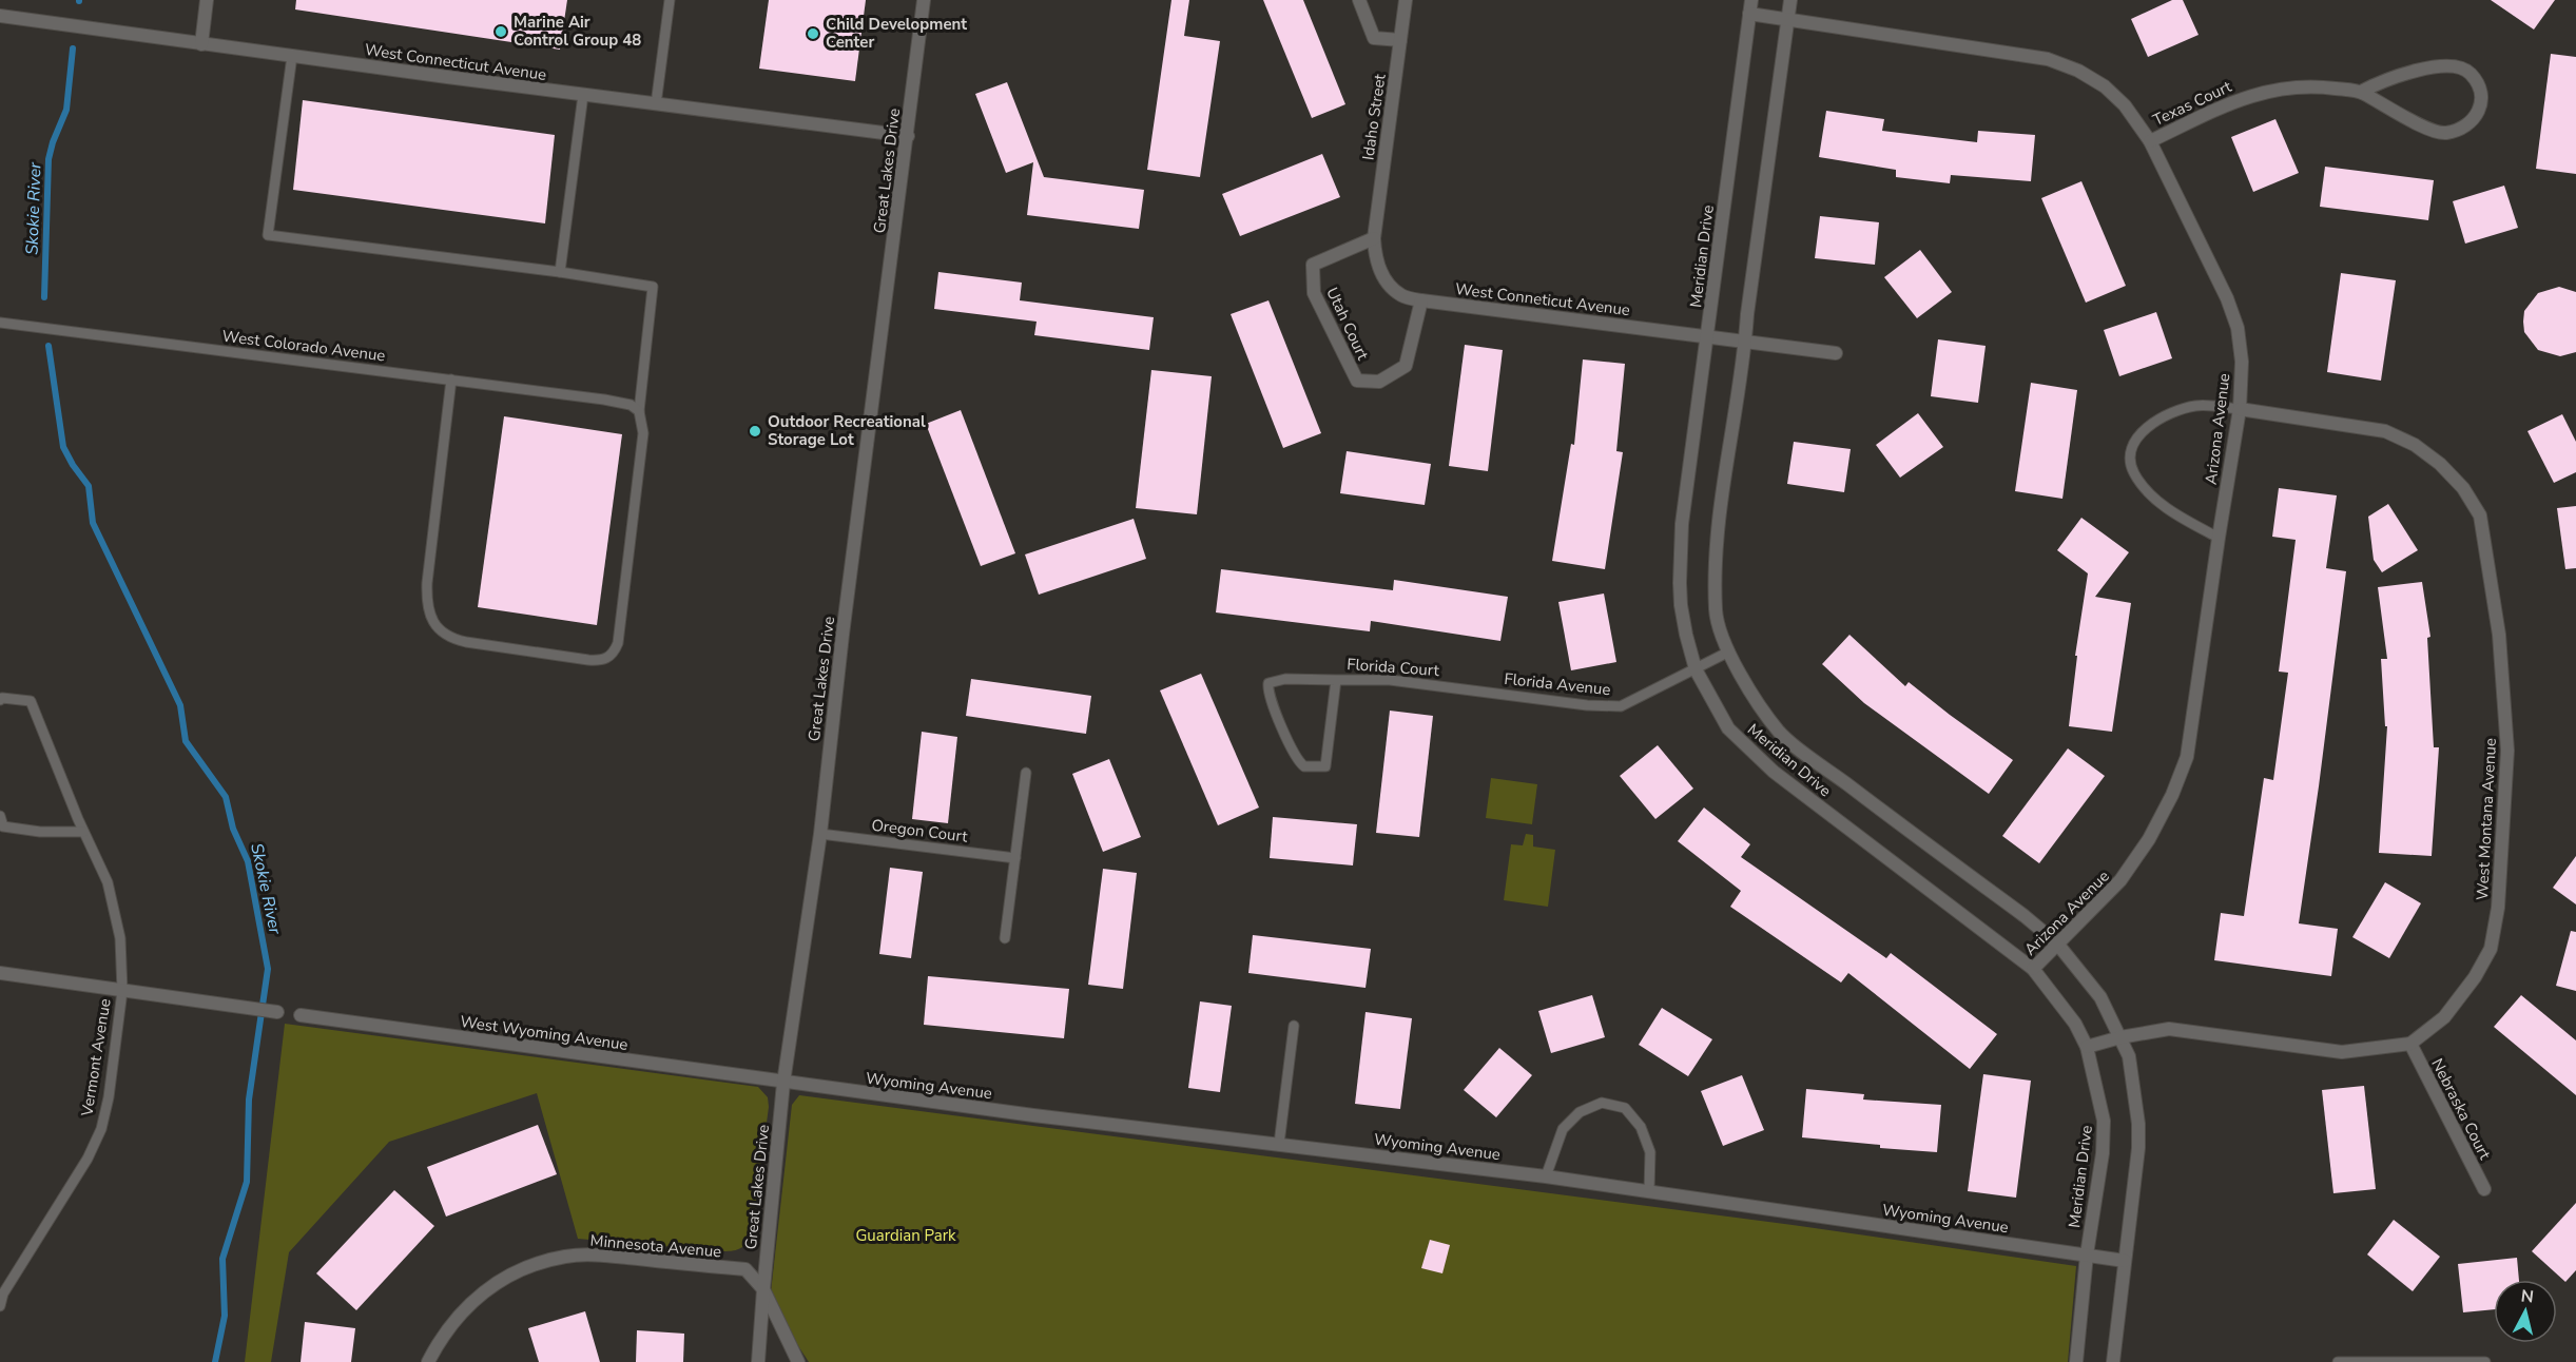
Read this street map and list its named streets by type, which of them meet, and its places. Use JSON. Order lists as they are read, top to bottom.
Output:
{
  "streets": {
    "street": [
      "West Connecticut Avenue",
      "Texas Court",
      "Idaho Street",
      "Great Lakes Drive",
      "Meridian Drive",
      "West Conneticut Avenue",
      "Utah Court",
      "Arizona Avenue",
      "West Montana Avenue",
      "West Wyoming Avenue",
      "Wyoming Avenue",
      "Nebraska Court",
      "Minnesota Avenue"
    ],
    "lane": [
      "West Colorado Avenue",
      "Florida Court",
      "Florida Avenue",
      "Oregon Court",
      "Vermont Avenue"
    ]
  },
  "crossings": [
    ["West Connecticut Avenue", "Great Lakes Drive"],
    ["Texas Court", "Arizona Avenue"],
    ["Idaho Street", "West Conneticut Avenue"],
    ["Idaho Street", "Utah Court"],
    ["Great Lakes Drive", "Oregon Court"],
    ["Great Lakes Drive", "West Wyoming Avenue"],
    ["Great Lakes Drive", "Wyoming Avenue"],
    ["Great Lakes Drive", "Minnesota Avenue"],
    ["Meridian Drive", "West Conneticut Avenue"],
    ["Meridian Drive", "Arizona Avenue"],
    ["Meridian Drive", "Florida Avenue"],
    ["Meridian Drive", "Wyoming Avenue"],
    ["West Conneticut Avenue", "Utah Court"],
    ["Arizona Avenue", "West Montana Avenue"],
    ["Florida Court", "Florida Avenue"],
    ["West Montana Avenue", "Nebraska Court"],
    ["West Wyoming Avenue", "Wyoming Avenue"]
  ],
  "water": ["Skokie River"],
  "parks": ["Guardian Park"],
  "places": ["Marine Air Control Group 48", "Child Development Center", "Outdoor Recreational Storage Lot"],
  "north": "top"
}
